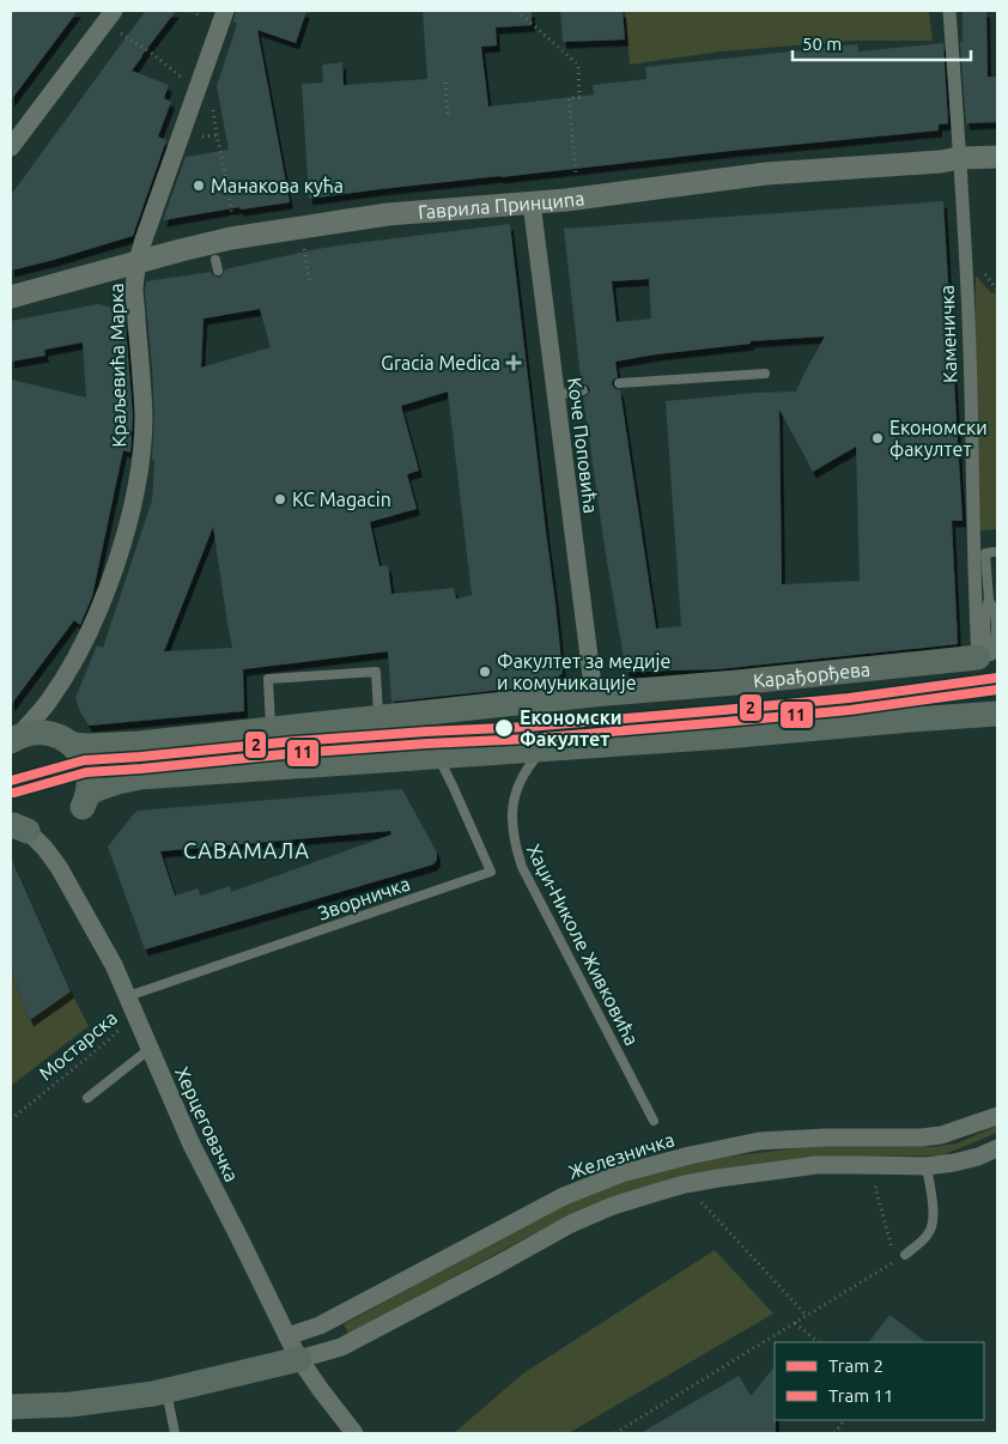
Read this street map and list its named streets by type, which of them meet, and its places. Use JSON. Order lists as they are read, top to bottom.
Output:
{
  "streets": {
    "main road": ["Карађорђева"],
    "street": [
      "Гаврила Принципа",
      "Каменичка",
      "Краљевића Марка",
      "Коче Поповића",
      "Херцеговачка",
      "Железничка"
    ],
    "lane": ["Зворничка", "Хаџи-Николе Живковића"],
    "path": ["Мостарска"]
  },
  "crossings": [
    ["Гаврила Принципа", "Каменичка"],
    ["Гаврила Принципа", "Краљевића Марка"],
    ["Гаврила Принципа", "Коче Поповића"],
    ["Каменичка", "Карађорђева"],
    ["Коче Поповића", "Карађорђева"],
    ["Зворничка", "Херцеговачка"],
    ["Мостарска", "Херцеговачка"],
    ["Херцеговачка", "Железничка"]
  ],
  "districts": ["САВАМАЛА"],
  "places": {
    "other": [
      "Манакова кућа",
      "Економски факултет",
      "KC Magacin",
      "Факултет за медије и комуникације",
      "Економски Факултет"
    ],
    "health": ["Gracia Medica"]
  },
  "lines": ["tram line 2", "tram line 11"],
  "legend": ["Tram 2", "Tram 11"],
  "scale_bar": "50 m"
}
